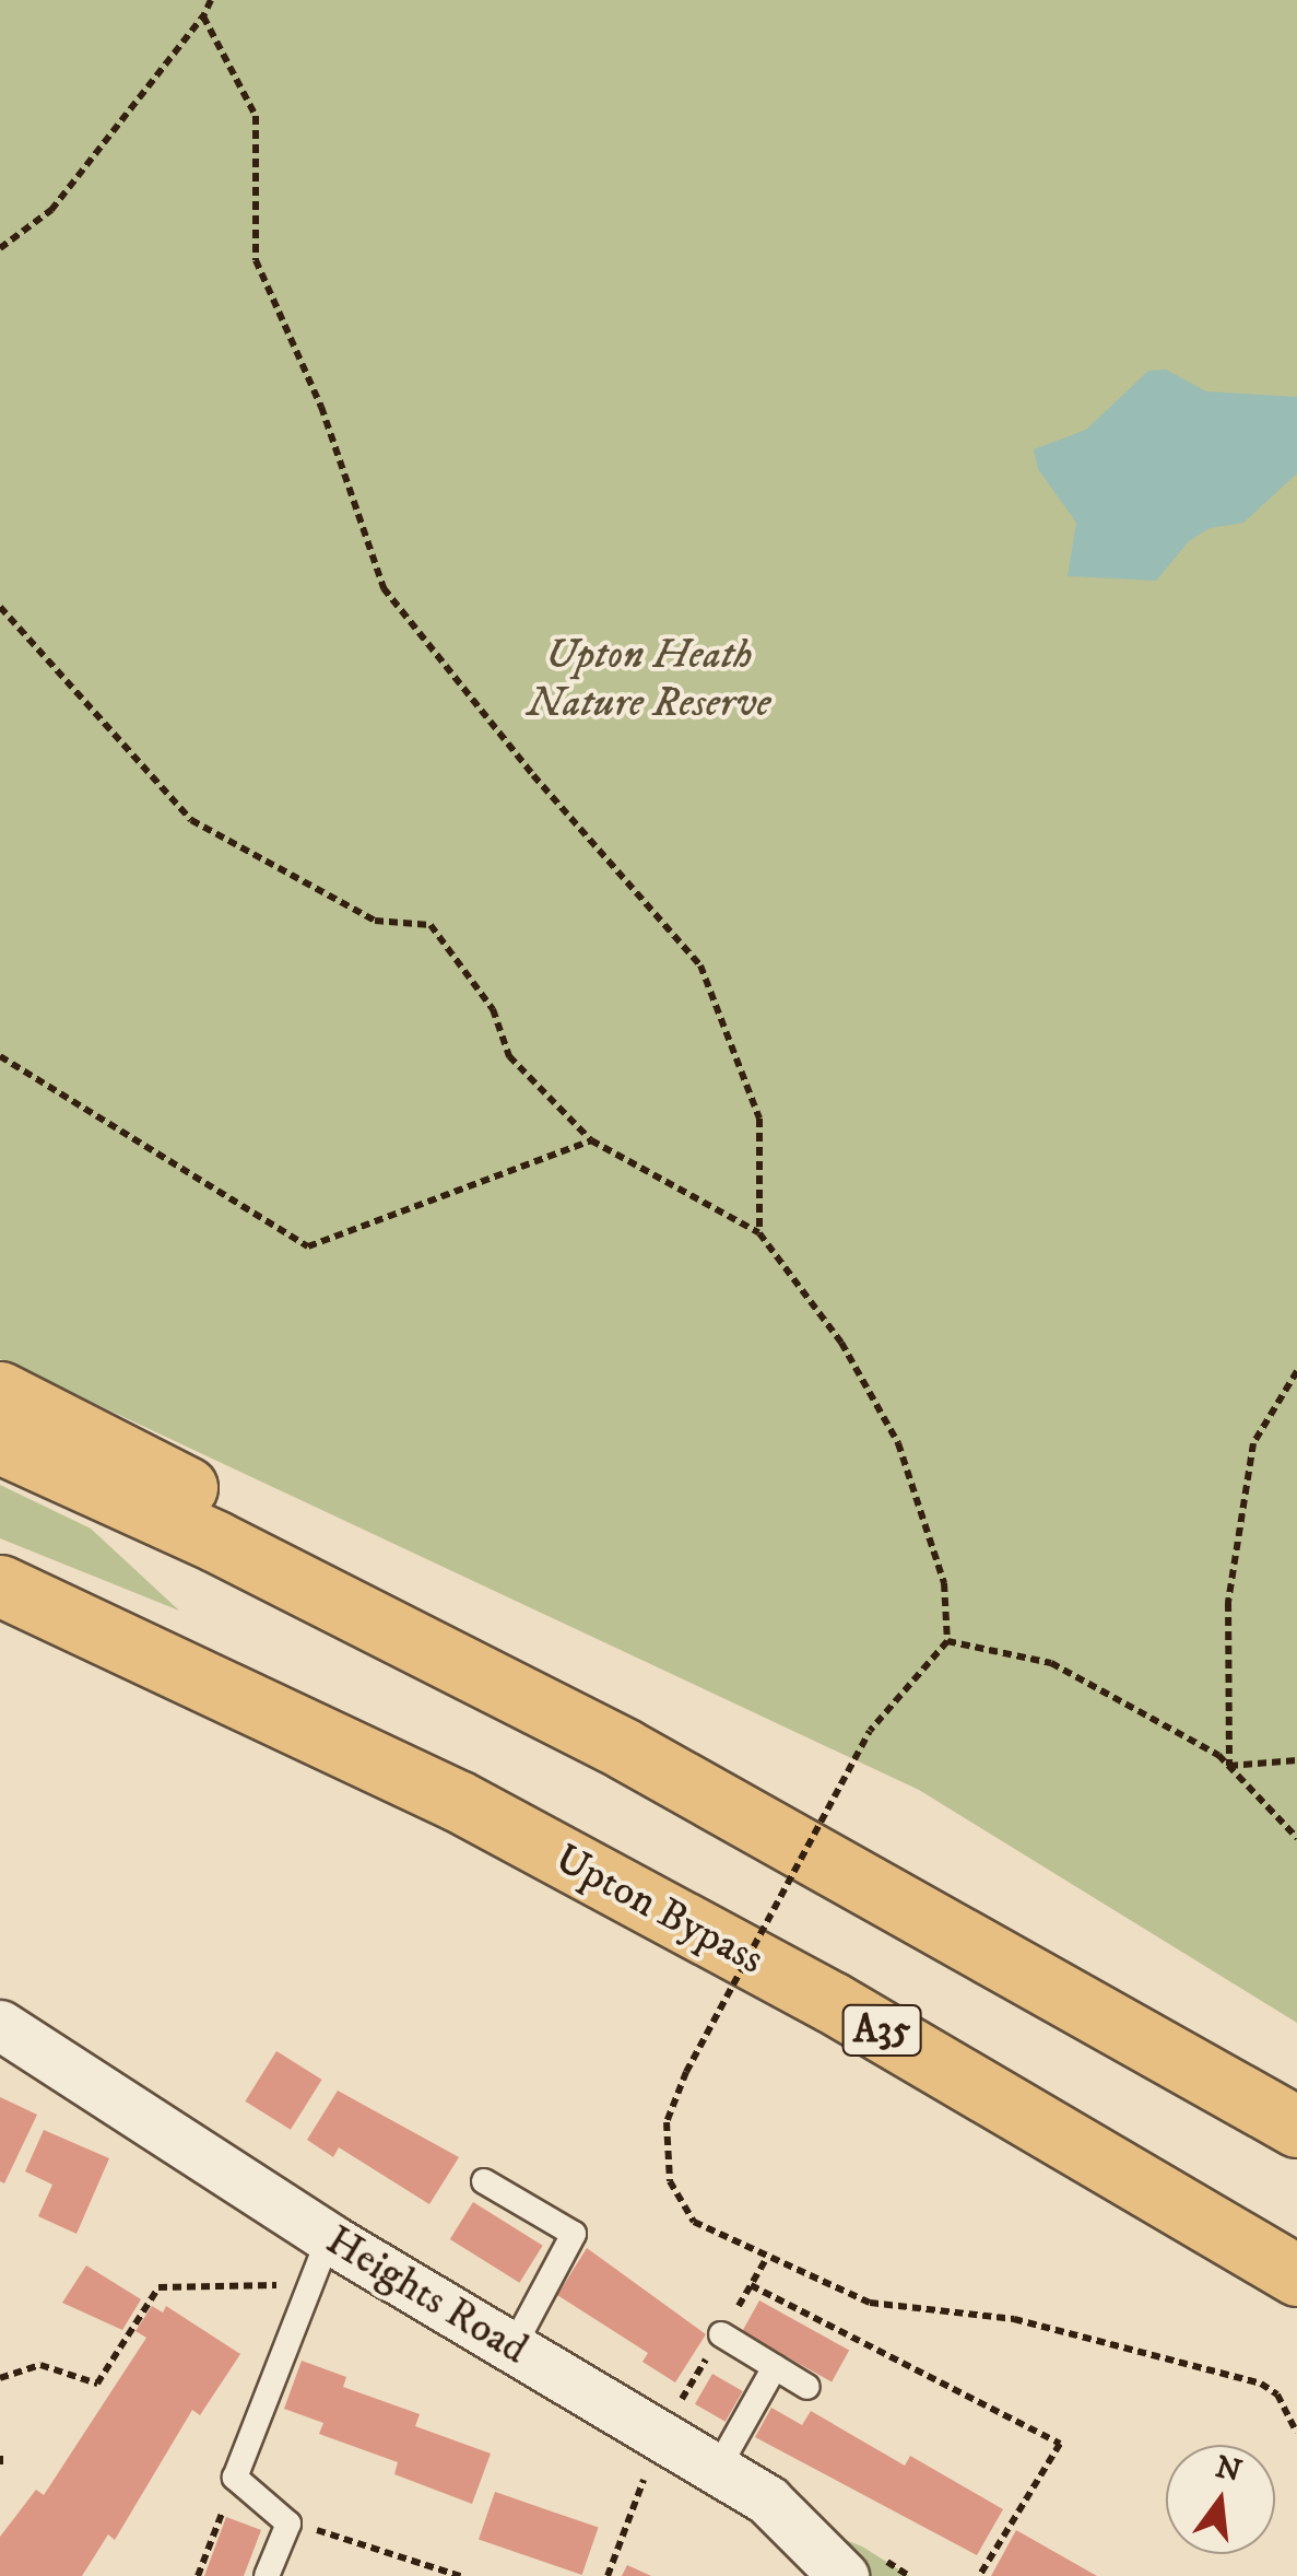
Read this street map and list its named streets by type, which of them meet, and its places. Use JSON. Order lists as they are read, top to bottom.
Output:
{
  "streets": {
    "highway": ["Upton Bypass", "A35"],
    "street": ["Heights Road"]
  },
  "crossings": [
    ["Upton Bypass", "A35"]
  ],
  "parks": ["Upton Heath Nature Reserve"],
  "north": "top"
}
